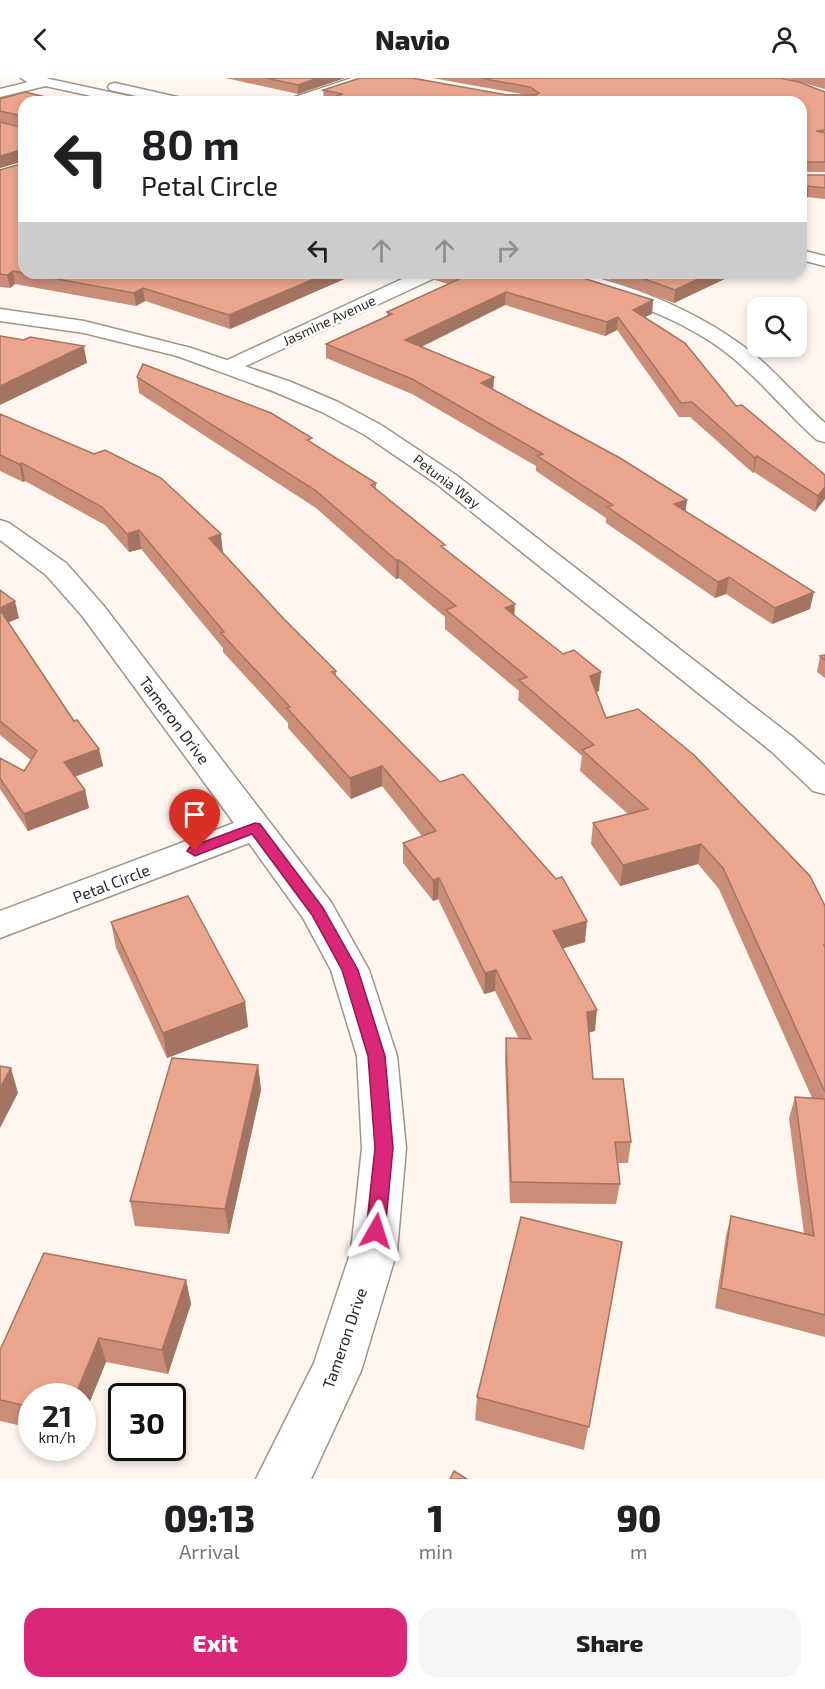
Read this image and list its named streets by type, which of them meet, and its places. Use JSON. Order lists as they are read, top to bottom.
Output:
{
  "streets": {
    "street": [
      "Jasmine Avenue",
      "Petunia Way",
      "Tameron Drive",
      "Petal Circle"
    ]
  },
  "crossings": [
    ["Jasmine Avenue", "Petunia Way"],
    ["Tameron Drive", "Petal Circle"]
  ],
  "page": {
    "header": "Navio",
    "turn": ["80 m", "Petal Circle"],
    "speed": "21 km/h",
    "limit": "30",
    "eta": [
      "09:13",
      "Arrival",
      "1",
      "min",
      "90",
      "m"
    ],
    "buttons": ["Exit", "Share"]
  }
}
